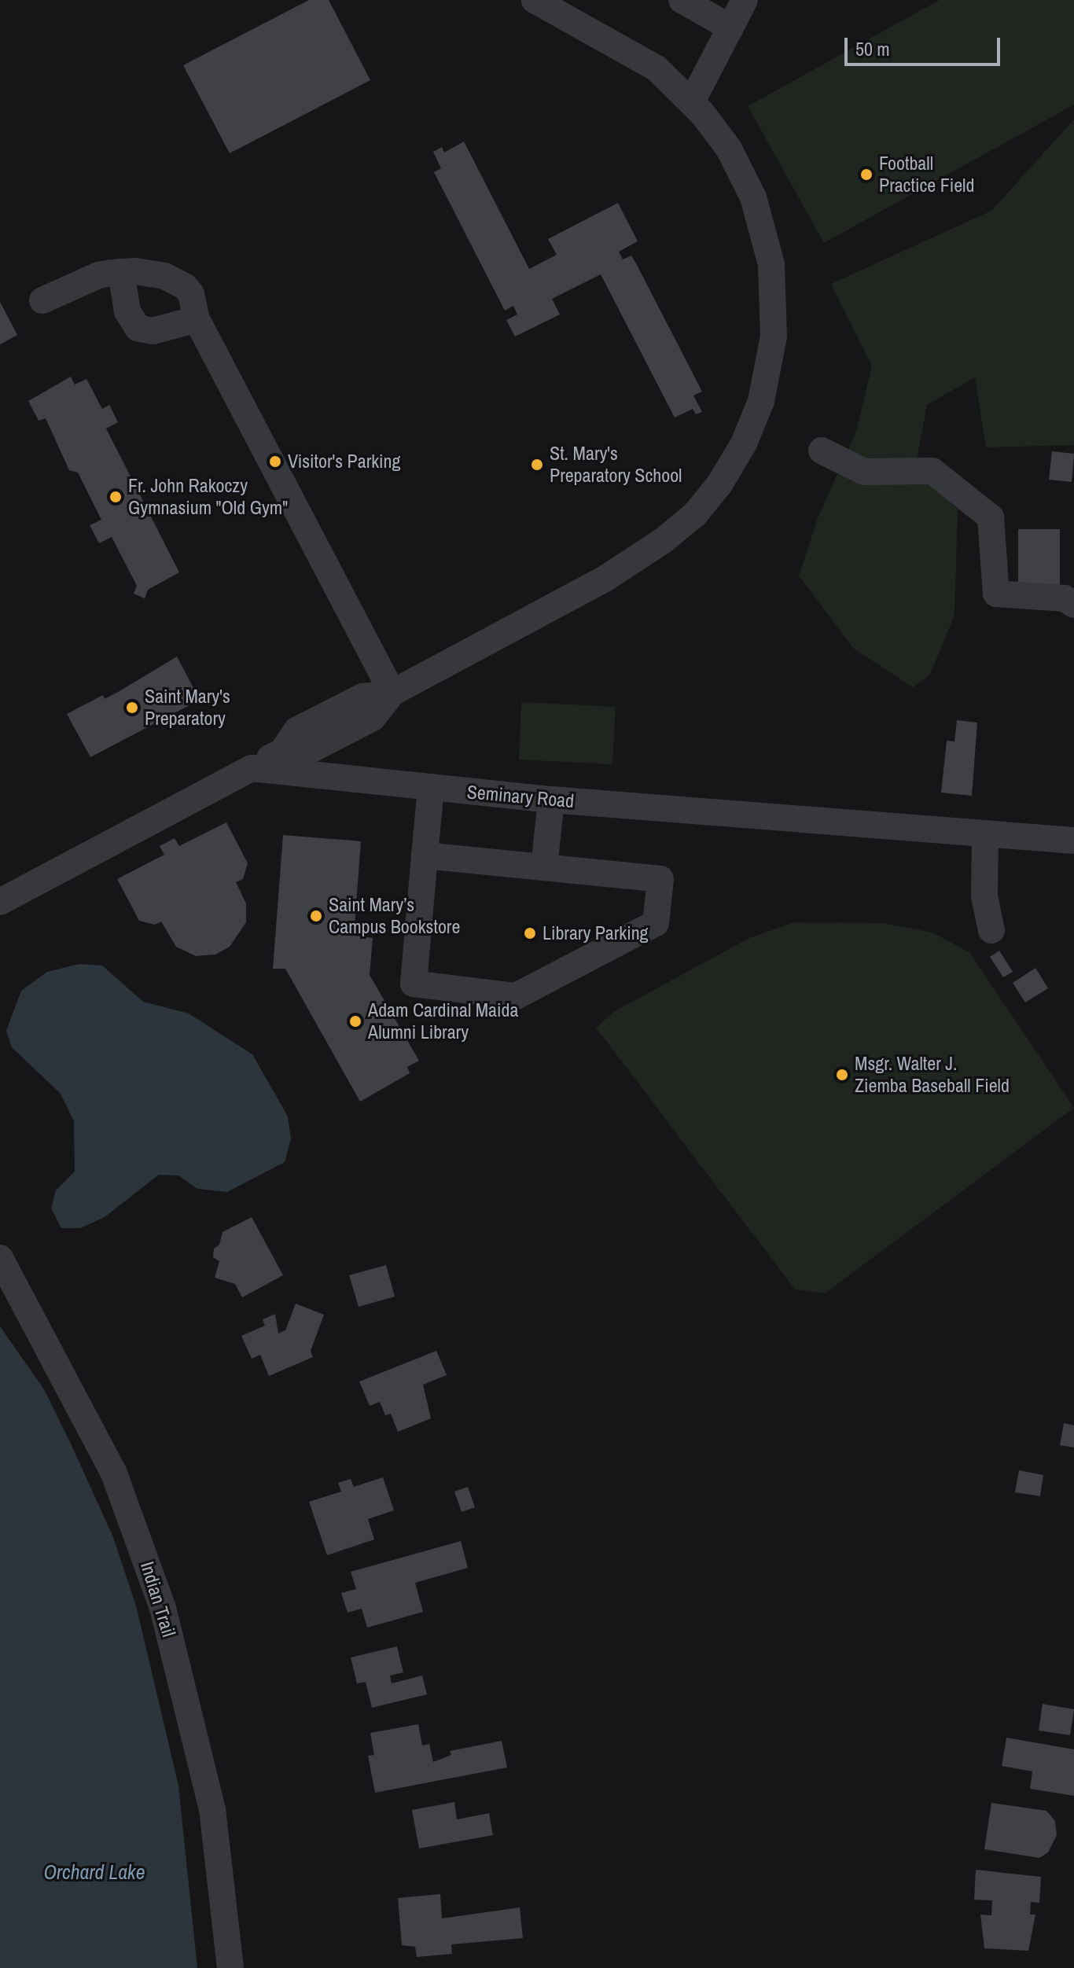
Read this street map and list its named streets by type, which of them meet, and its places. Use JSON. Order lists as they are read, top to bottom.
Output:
{
  "streets": {
    "street": ["Seminary Road", "Indian Trail"]
  },
  "water": ["Orchard Lake"],
  "places": [
    "Football Practice Field",
    "Visitor's Parking",
    "St. Mary's Preparatory School",
    "Fr. John Rakoczy Gymnasium \"Old Gym\"",
    "Saint Mary's Preparatory",
    "Saint Mary’s Campus Bookstore",
    "Library Parking",
    "Adam Cardinal Maida Alumni Library",
    "Msgr. Walter J. Ziemba Baseball Field"
  ],
  "scale_bar": "50 m"
}
